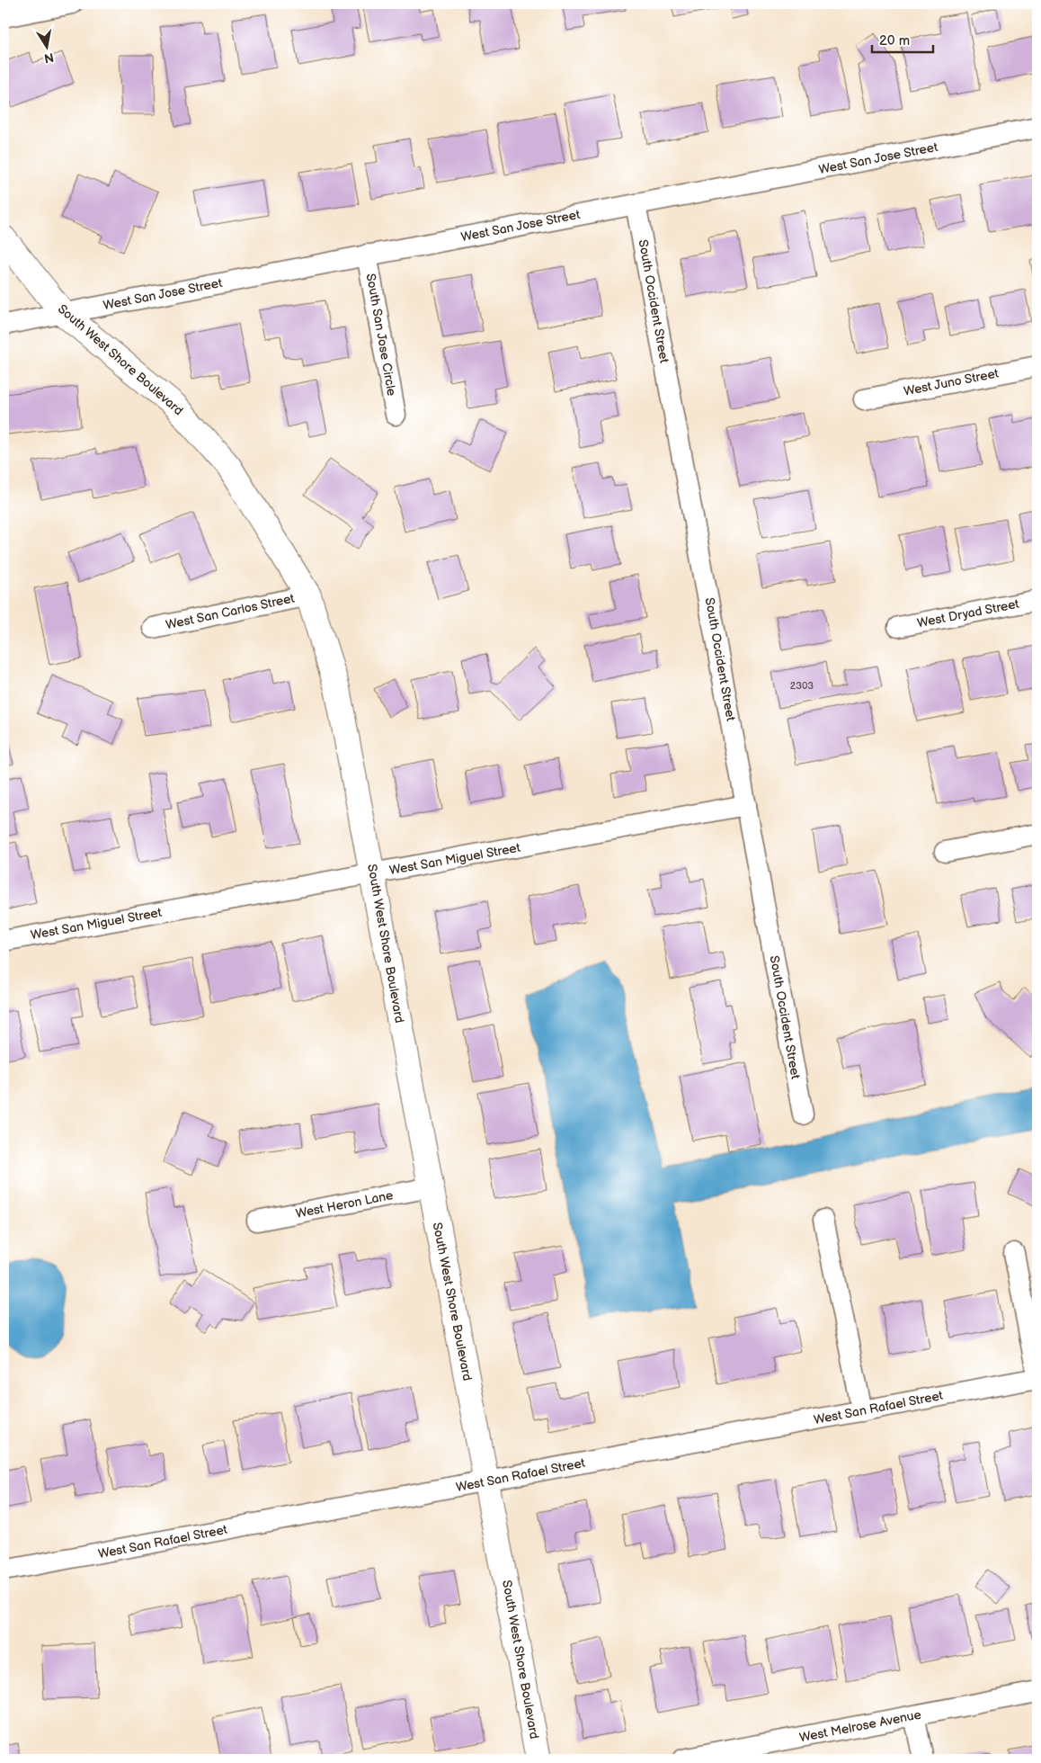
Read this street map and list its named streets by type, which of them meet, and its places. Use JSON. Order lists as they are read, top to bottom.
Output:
{
  "streets": {
    "street": [
      "West San Jose Street",
      "South Occident Street",
      "South San Jose Circle",
      "South West Shore Boulevard",
      "West Juno Street",
      "West San Carlos Street",
      "West Dryad Street",
      "West San Miguel Street",
      "West Heron Lane",
      "West San Rafael Street",
      "West Melrose Avenue"
    ]
  },
  "crossings": [
    ["West San Jose Street", "South Occident Street"],
    ["West San Jose Street", "South San Jose Circle"],
    ["West San Jose Street", "South West Shore Boulevard"],
    ["South Occident Street", "West San Miguel Street"],
    ["South West Shore Boulevard", "West San Carlos Street"],
    ["South West Shore Boulevard", "West San Miguel Street"],
    ["South West Shore Boulevard", "West Heron Lane"],
    ["South West Shore Boulevard", "West San Rafael Street"]
  ],
  "house_numbers": ["2303"],
  "scale_bar": "20 m",
  "north": "bottom"
}
